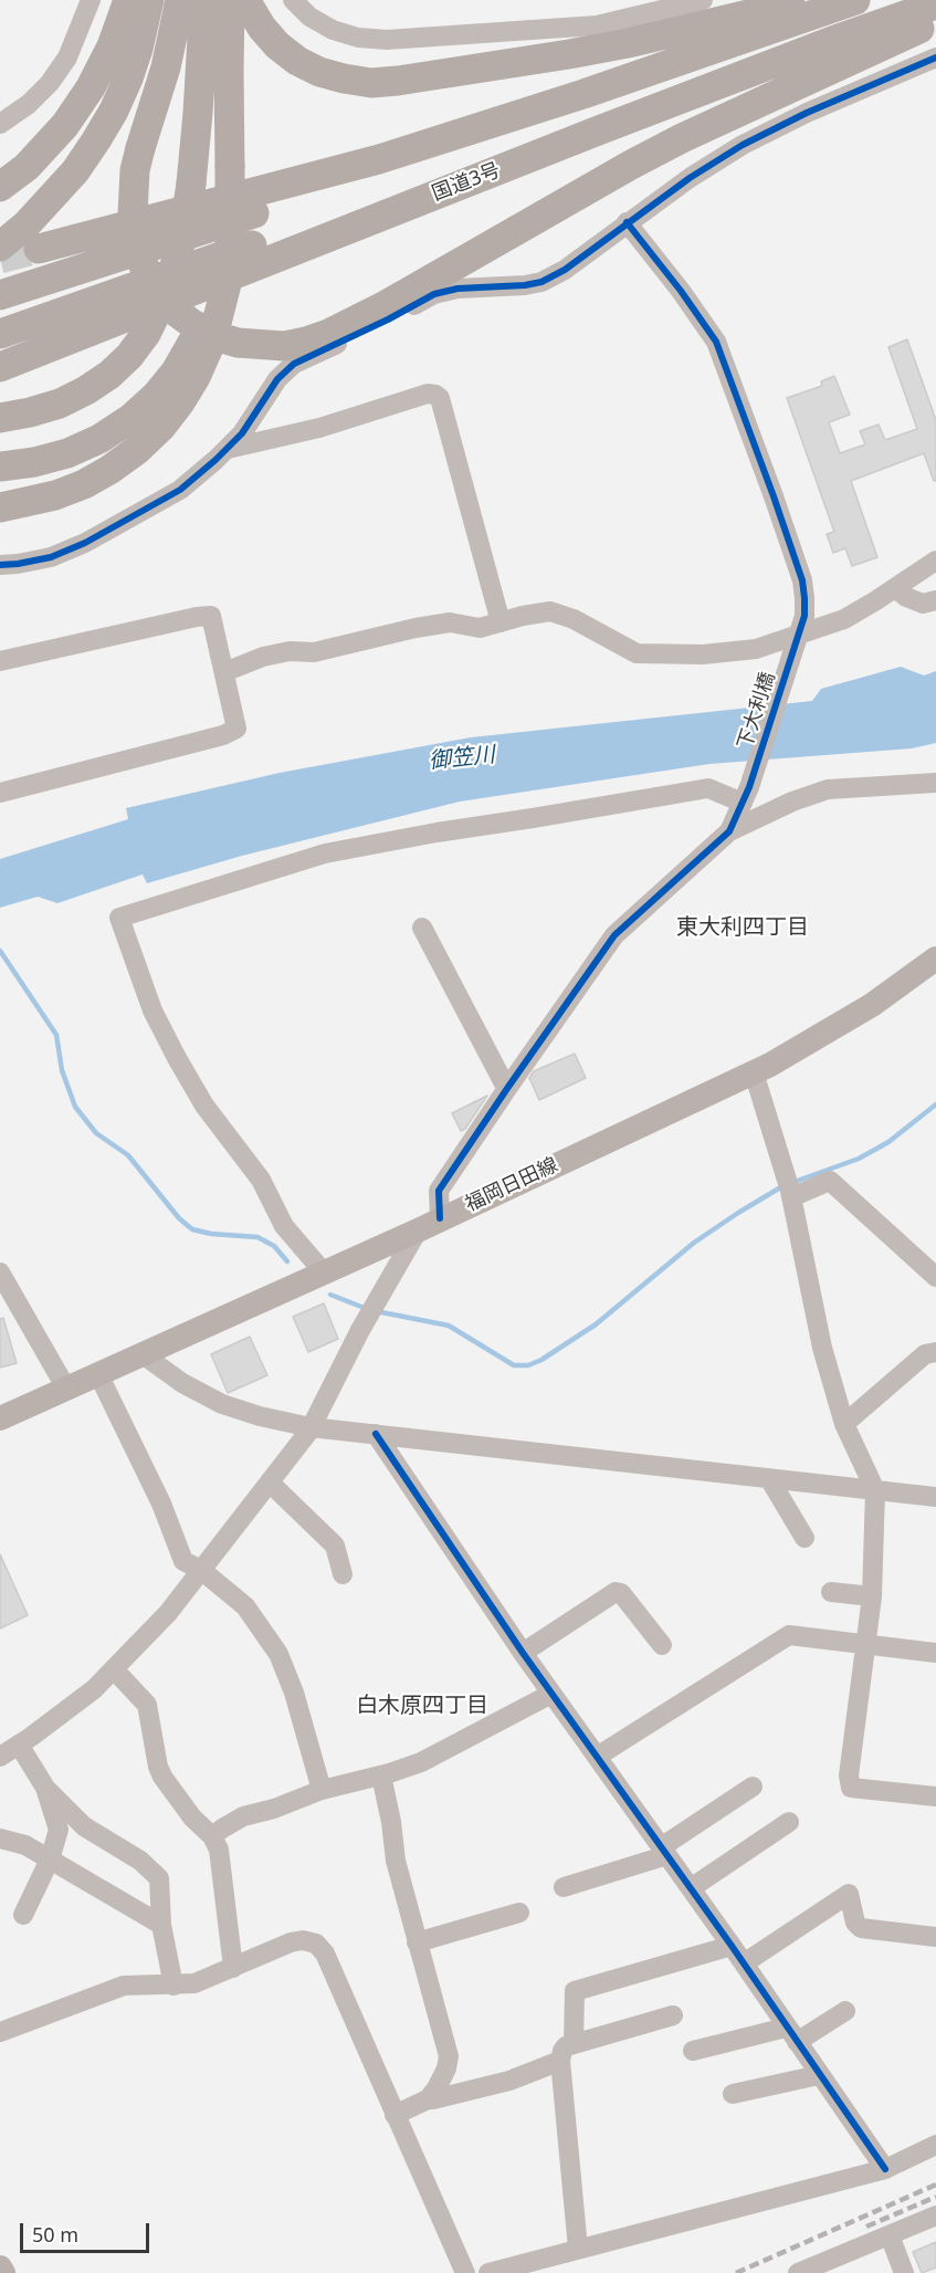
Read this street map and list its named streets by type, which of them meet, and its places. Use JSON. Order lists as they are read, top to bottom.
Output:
{
  "streets": {
    "highway": ["国道3号"],
    "main road": ["福岡日田線"],
    "street": ["下大利橋"]
  },
  "districts": ["東大利四丁目", "白木原四丁目"],
  "water": ["御笠川"],
  "scale_bar": "50 m"
}
